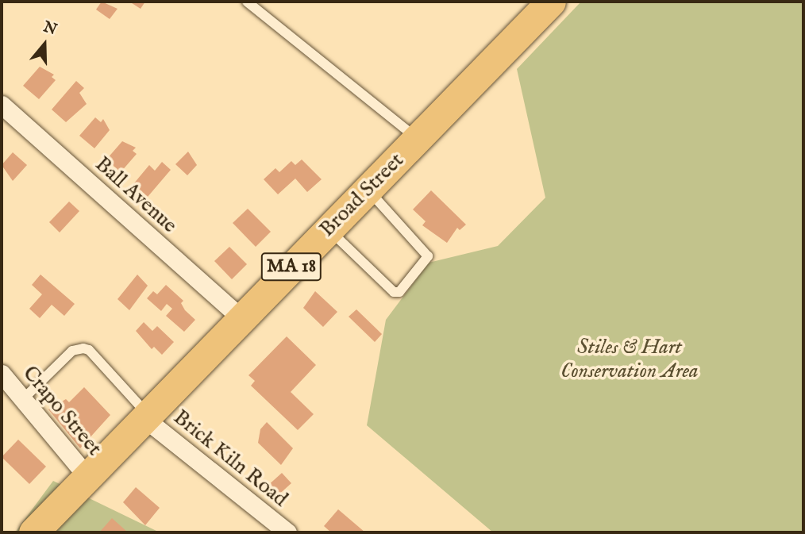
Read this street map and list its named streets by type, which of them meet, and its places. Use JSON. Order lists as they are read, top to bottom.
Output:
{
  "streets": {
    "main road": ["Broad Street", "MA 18"],
    "street": ["Ball Avenue", "Crapo Street", "Brick Kiln Road"]
  },
  "crossings": [
    ["Ball Avenue", "Broad Street"],
    ["Broad Street", "Crapo Street"],
    ["Broad Street", "Brick Kiln Road"]
  ],
  "parks": ["Stiles & Hart Conservation Area"],
  "north": "top"
}
